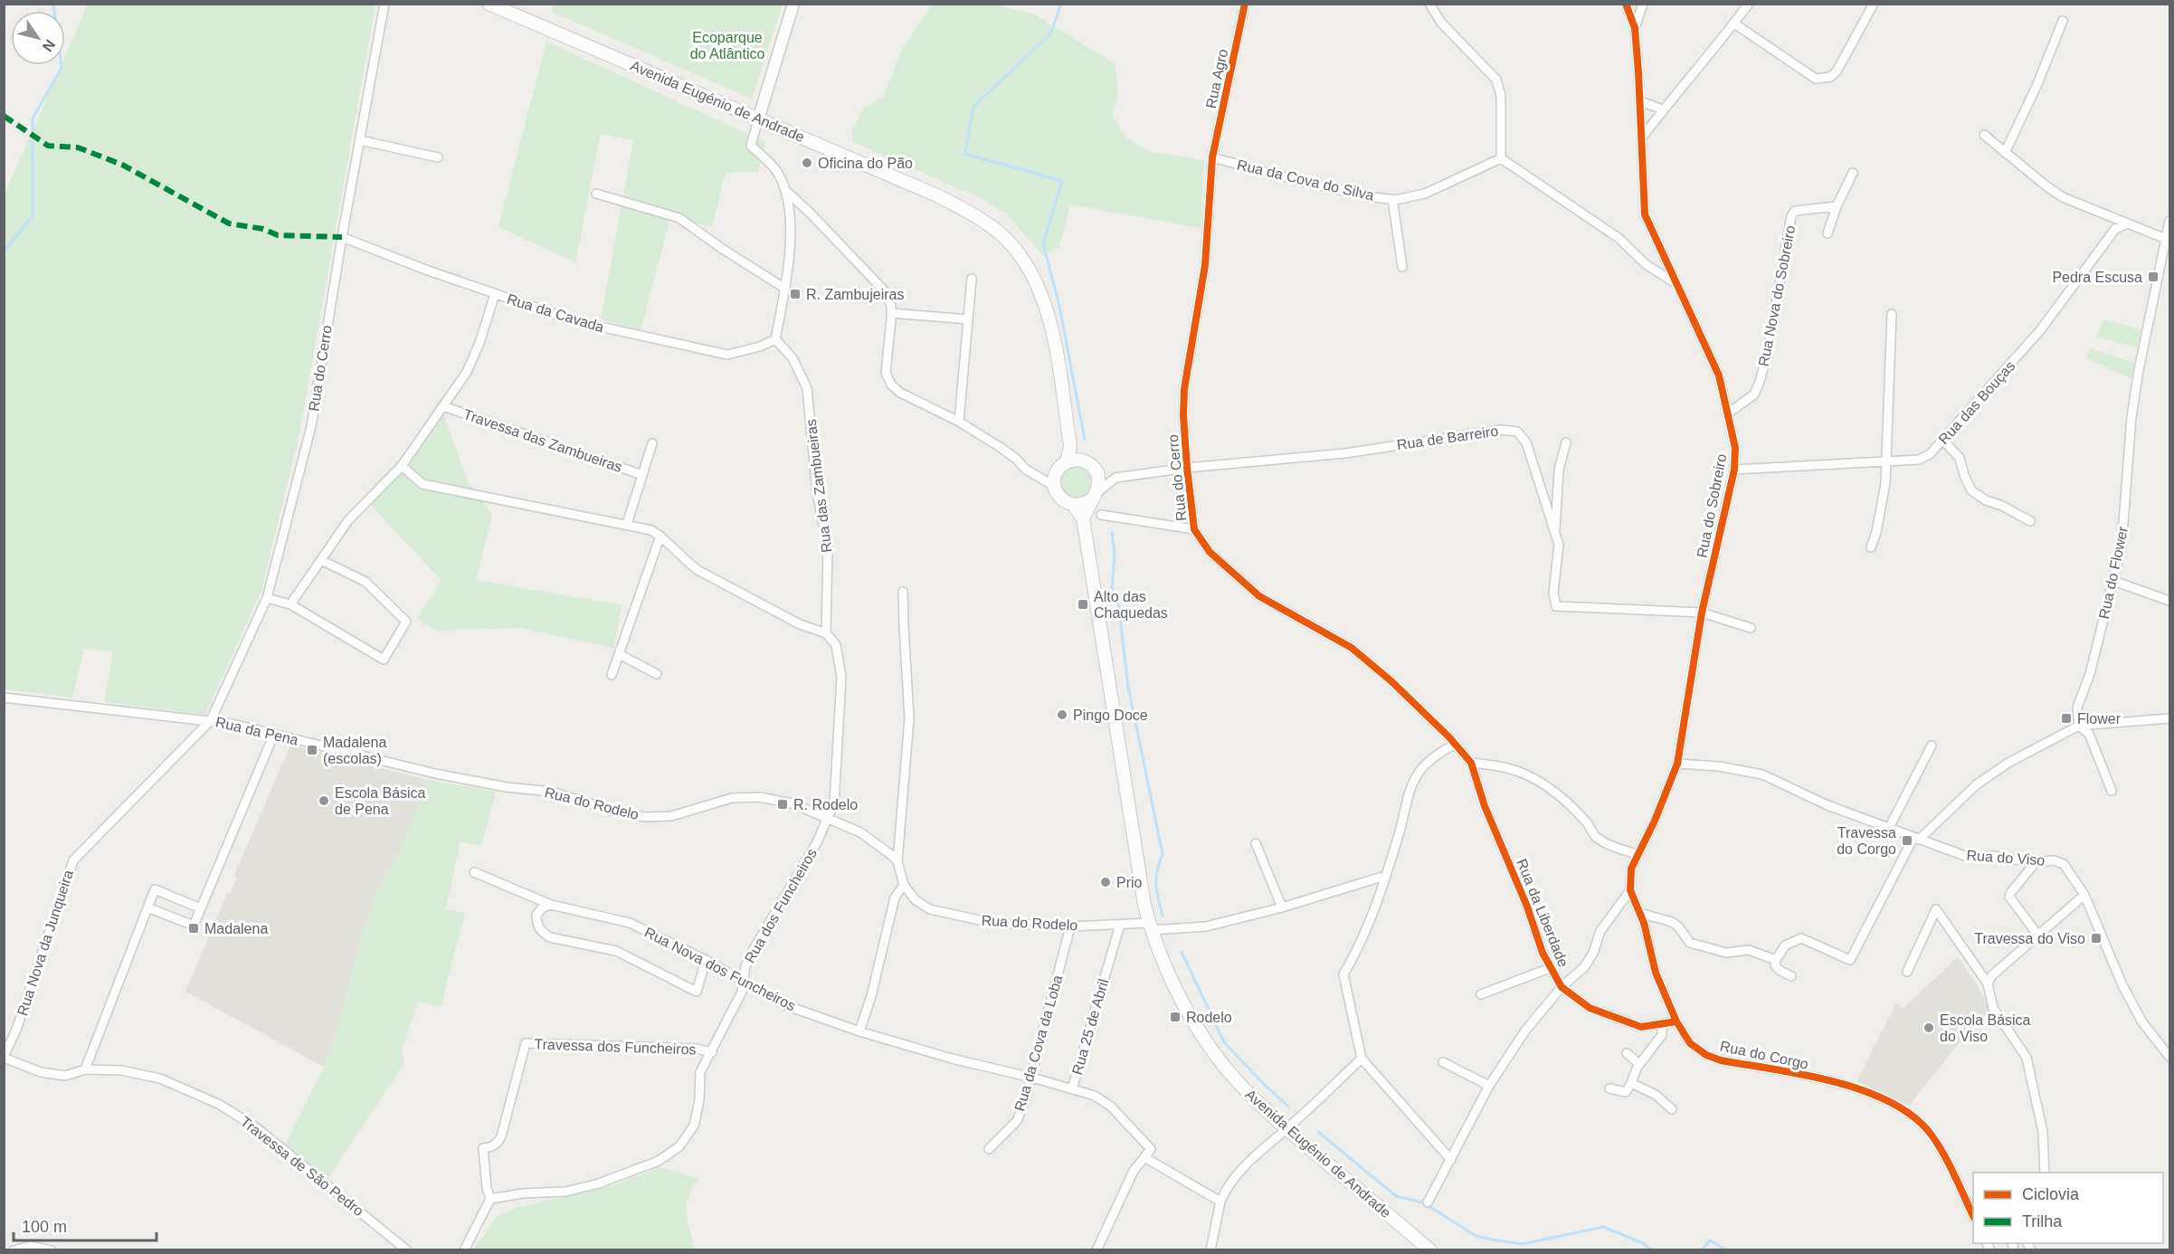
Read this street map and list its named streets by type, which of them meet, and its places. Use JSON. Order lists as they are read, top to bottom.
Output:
{
  "streets": {
    "main road": ["Avenida Eugénio de Andrade"],
    "street": [
      "Rua Agro",
      "Rua da Cova do Silva",
      "Rua Nova do Sobreiro",
      "Rua da Cavada",
      "Rua do Cerro",
      "Rua das Bouças",
      "Rua de Barreiro",
      "Travessa das Zambueiras",
      "Rua das Zambueiras",
      "Rua do Sobreiro",
      "Rua do Flower",
      "Rua da Pena",
      "Rua do Rodelo",
      "Rua do Viso",
      "Rua dos Funcheiros",
      "Rua da Liberdade",
      "Rua Nova da Junqueira",
      "Rua Nova dos Funcheiros",
      "Rua 25 de Abril",
      "Rua da Cova da Loba",
      "Travessa dos Funcheiros",
      "Rua do Corgo",
      "Travessa de São Pedro"
    ]
  },
  "crossings": [
    ["Rua Agro", "Rua da Cova do Silva"],
    ["Rua Agro", "Rua do Cerro"],
    ["Avenida Eugénio de Andrade", "Rua do Rodelo"],
    ["Rua da Cova do Silva", "Rua do Cerro"],
    ["Rua Nova do Sobreiro", "Rua do Sobreiro"],
    ["Rua da Cavada", "Rua do Cerro"],
    ["Rua da Cavada", "Rua das Zambueiras"],
    ["Rua do Cerro", "Rua de Barreiro"],
    ["Rua do Cerro", "Rua da Pena"],
    ["Rua do Cerro", "Rua da Liberdade"],
    ["Rua do Cerro", "Rua Nova da Junqueira"],
    ["Rua das Bouças", "Rua do Sobreiro"],
    ["Rua de Barreiro", "Rua do Sobreiro"],
    ["Rua das Zambueiras", "Rua do Rodelo"],
    ["Rua das Zambueiras", "Rua dos Funcheiros"],
    ["Rua do Sobreiro", "Rua do Viso"],
    ["Rua do Sobreiro", "Rua do Corgo"],
    ["Rua da Pena", "Rua do Rodelo"],
    ["Rua da Pena", "Rua Nova da Junqueira"],
    ["Rua do Rodelo", "Rua dos Funcheiros"],
    ["Rua do Rodelo", "Rua 25 de Abril"],
    ["Rua do Rodelo", "Rua da Cova da Loba"],
    ["Rua do Viso", "Rua do Corgo"],
    ["Rua dos Funcheiros", "Rua Nova dos Funcheiros"],
    ["Rua dos Funcheiros", "Travessa dos Funcheiros"],
    ["Rua Nova da Junqueira", "Travessa de São Pedro"],
    ["Rua Nova dos Funcheiros", "Rua 25 de Abril"],
    ["Rua Nova dos Funcheiros", "Rua da Cova da Loba"],
    ["Rua 25 de Abril", "Rua da Cova da Loba"]
  ],
  "parks": ["Ecoparque do Atlântico"],
  "places": {
    "other": [
      "Oficina do Pão",
      "Pingo Doce",
      "Escola Básica de Pena",
      "Prio",
      "Escola Básica do Viso"
    ],
    "transit": [
      "Pedra Escusa",
      "R. Zambujeiras",
      "Alto das Chaquedas",
      "Flower",
      "Madalena (escolas)",
      "R. Rodelo",
      "Travessa do Corgo",
      "Madalena",
      "Travessa do Viso",
      "Rodelo"
    ]
  },
  "legend": ["Ciclovia", "Trilha"],
  "scale_bar": "100 m",
  "north": "bottom right"
}
